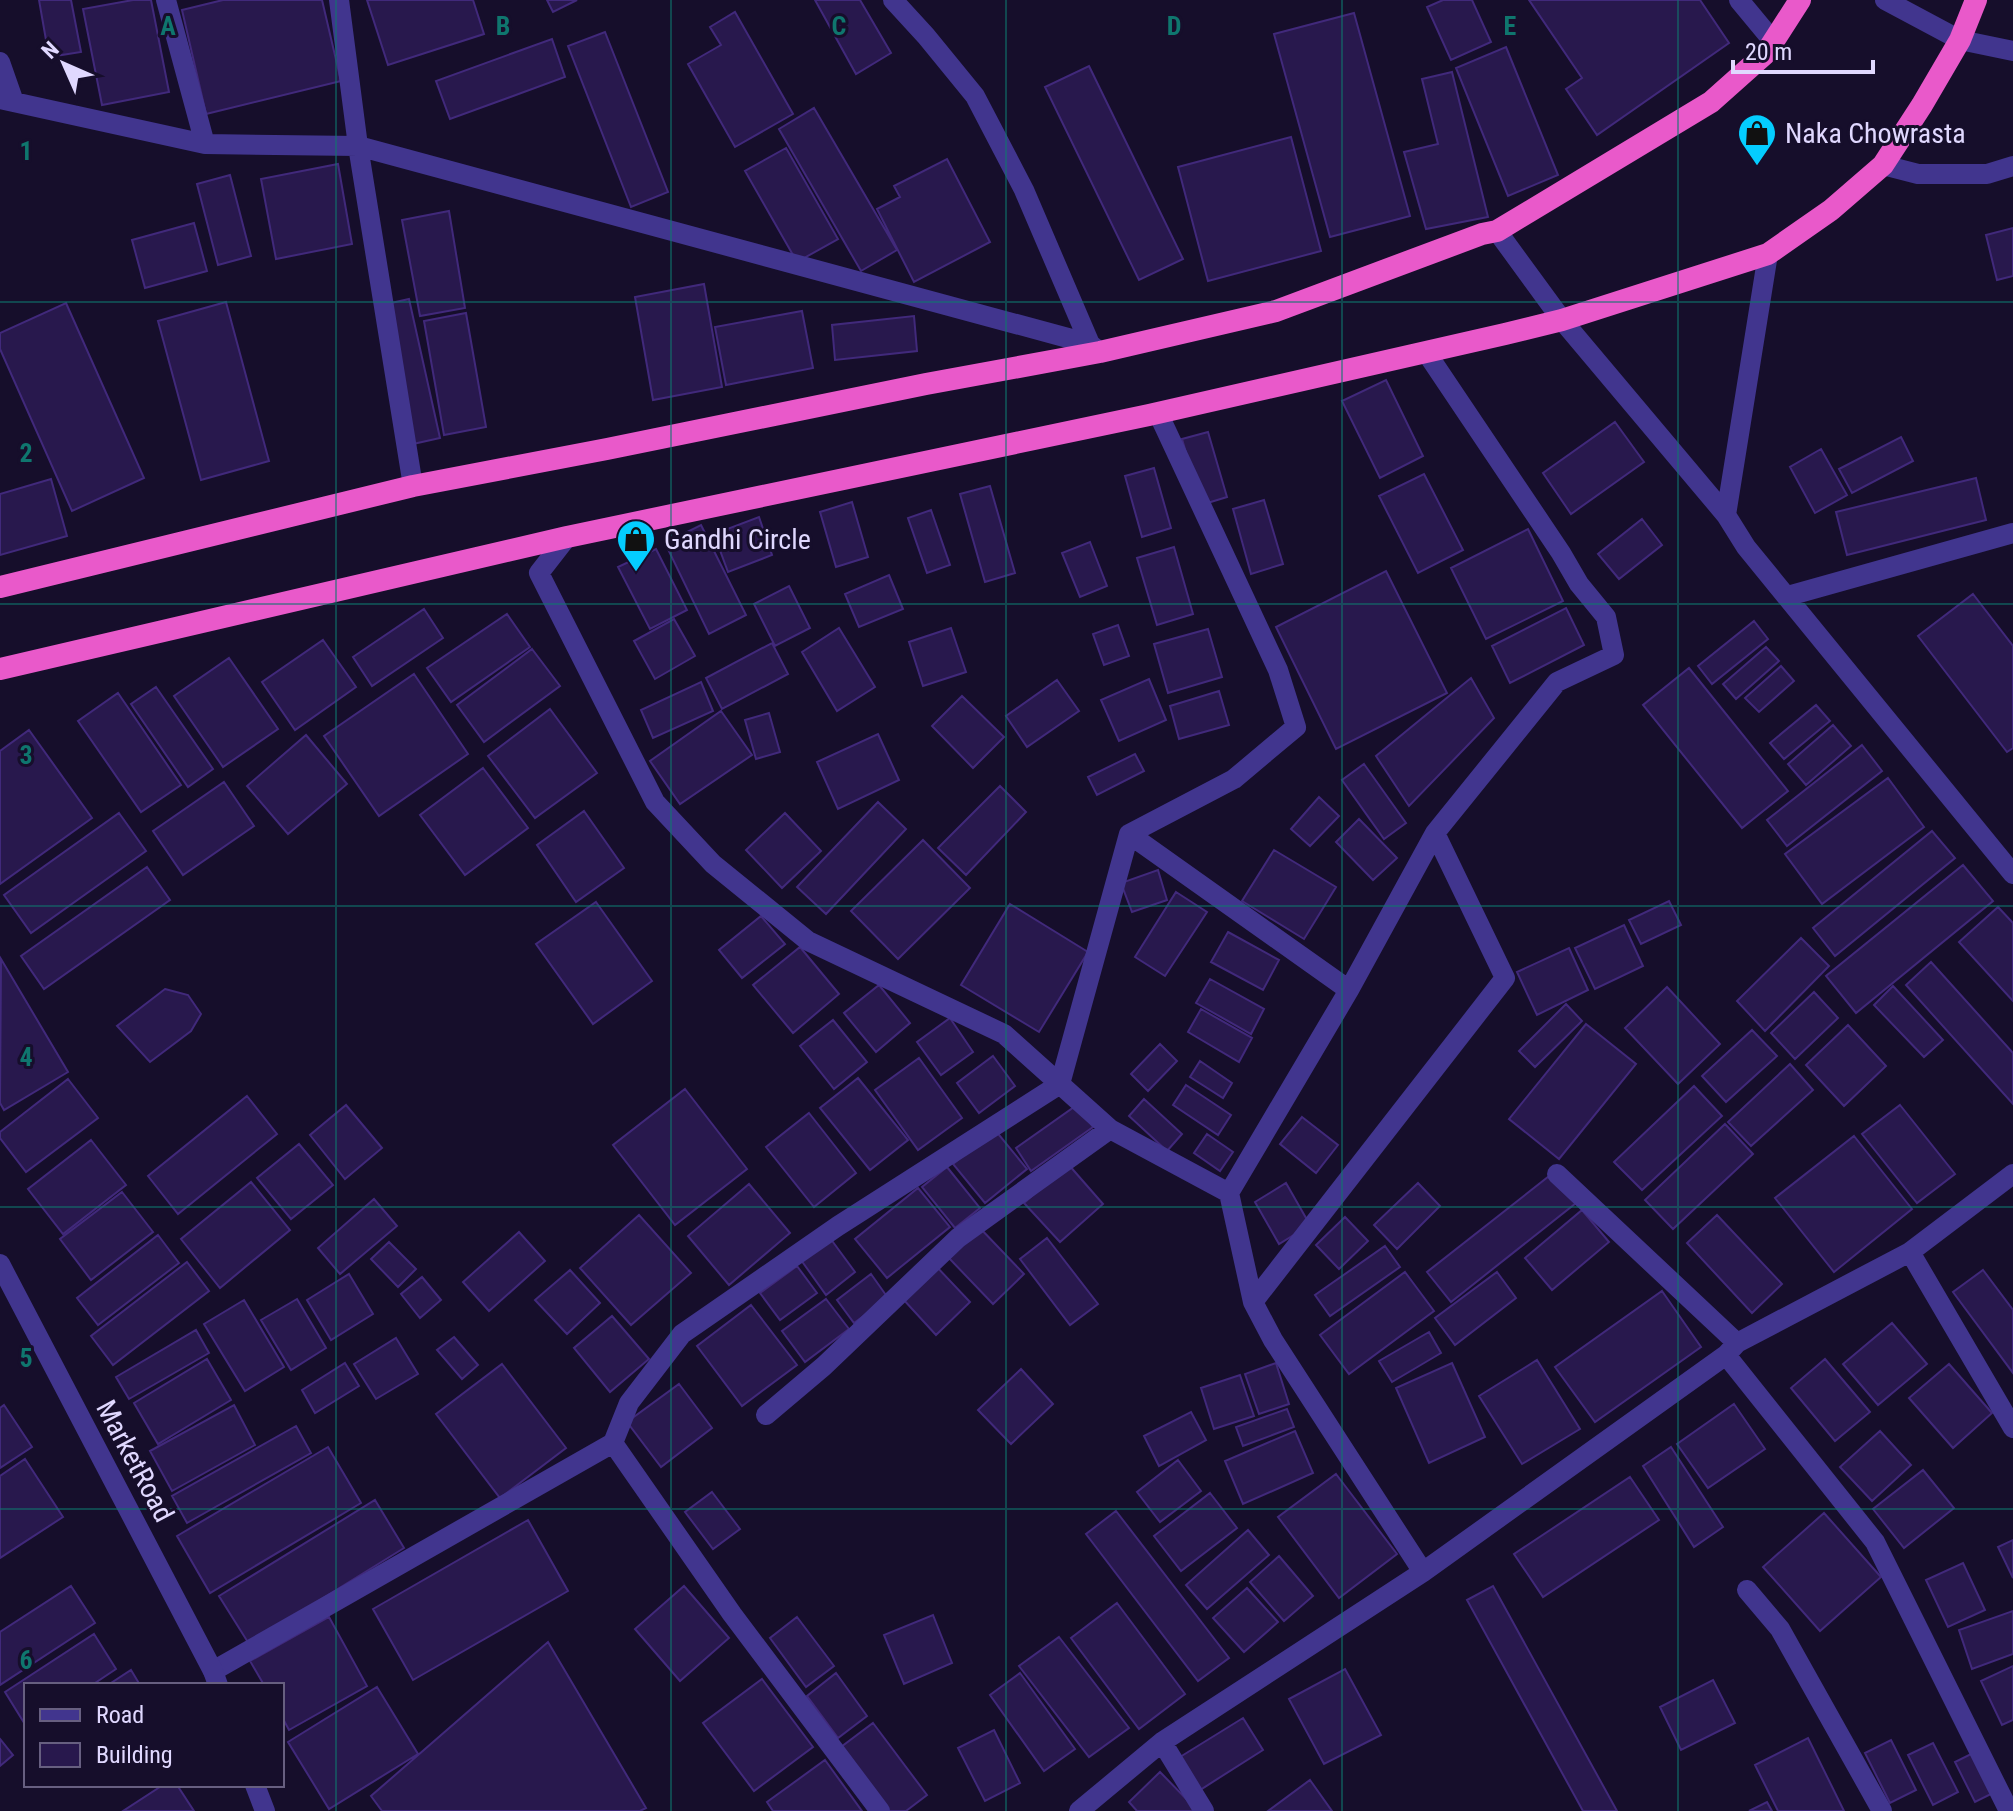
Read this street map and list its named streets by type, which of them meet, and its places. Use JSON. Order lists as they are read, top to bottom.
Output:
{
  "streets": {
    "street": ["MarketRoad"]
  },
  "places": {
    "shop": ["Naka Chowrasta", "Gandhi Circle"]
  },
  "legend": ["Road", "Building"],
  "scale_bar": "20 m",
  "north": "top left",
  "grid": {
    "columns": [
      "A",
      "B",
      "C",
      "D",
      "E"
    ],
    "rows": [
      "1",
      "2",
      "3",
      "4",
      "5",
      "6"
    ]
  }
}
